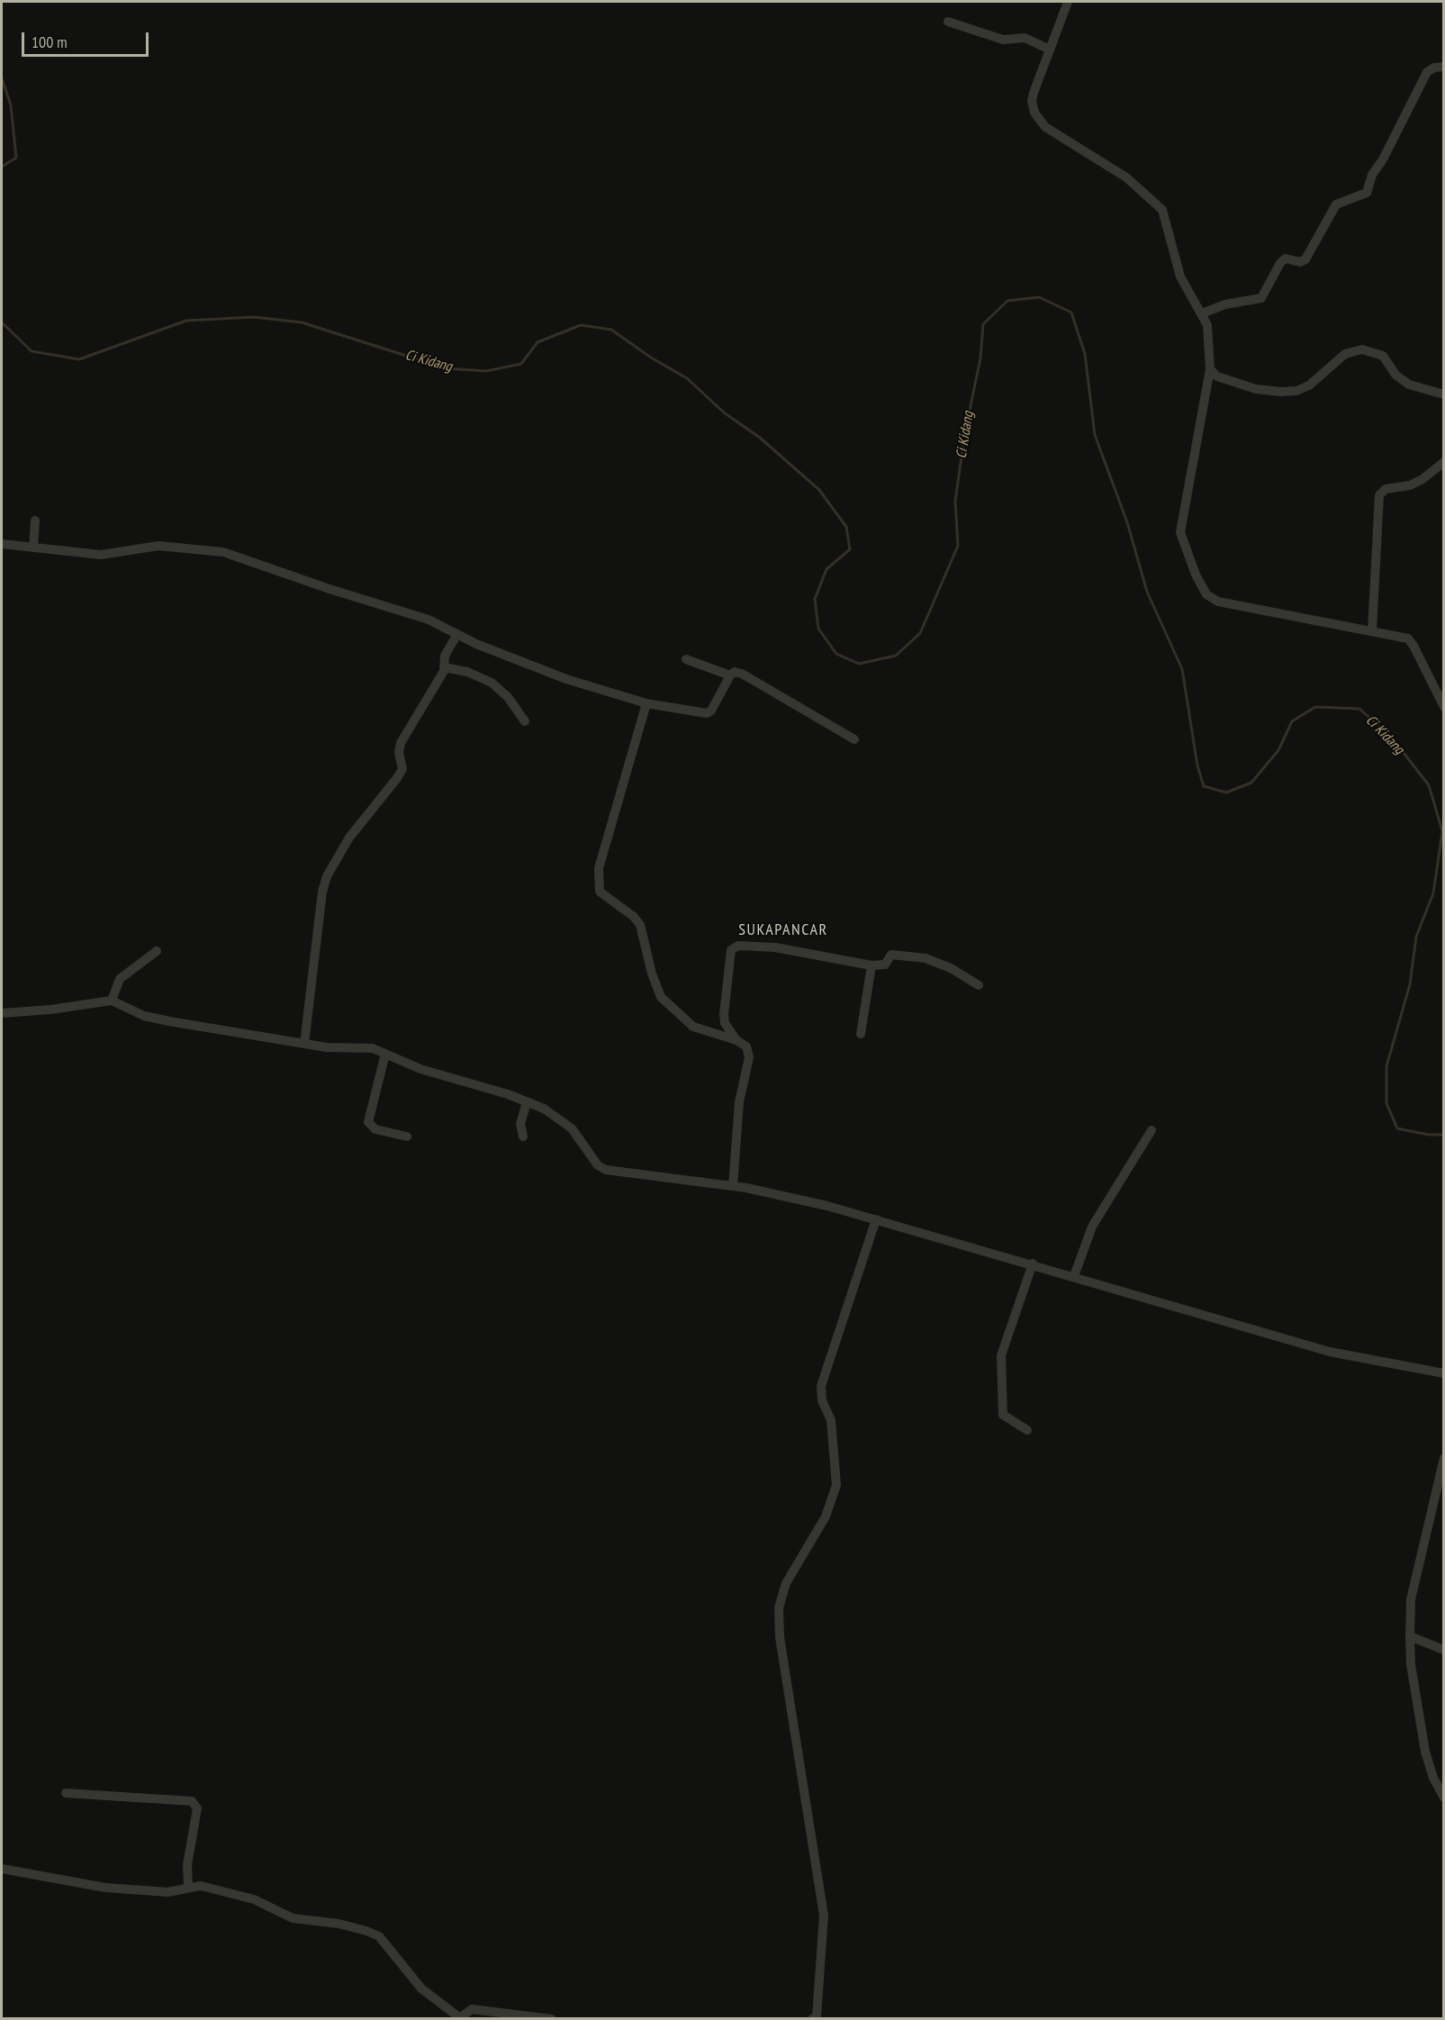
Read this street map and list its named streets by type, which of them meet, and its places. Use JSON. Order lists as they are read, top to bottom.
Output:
{
  "districts": ["SUKAPANCAR"],
  "water": ["Ci Kidang"],
  "scale_bar": "100 m"
}
